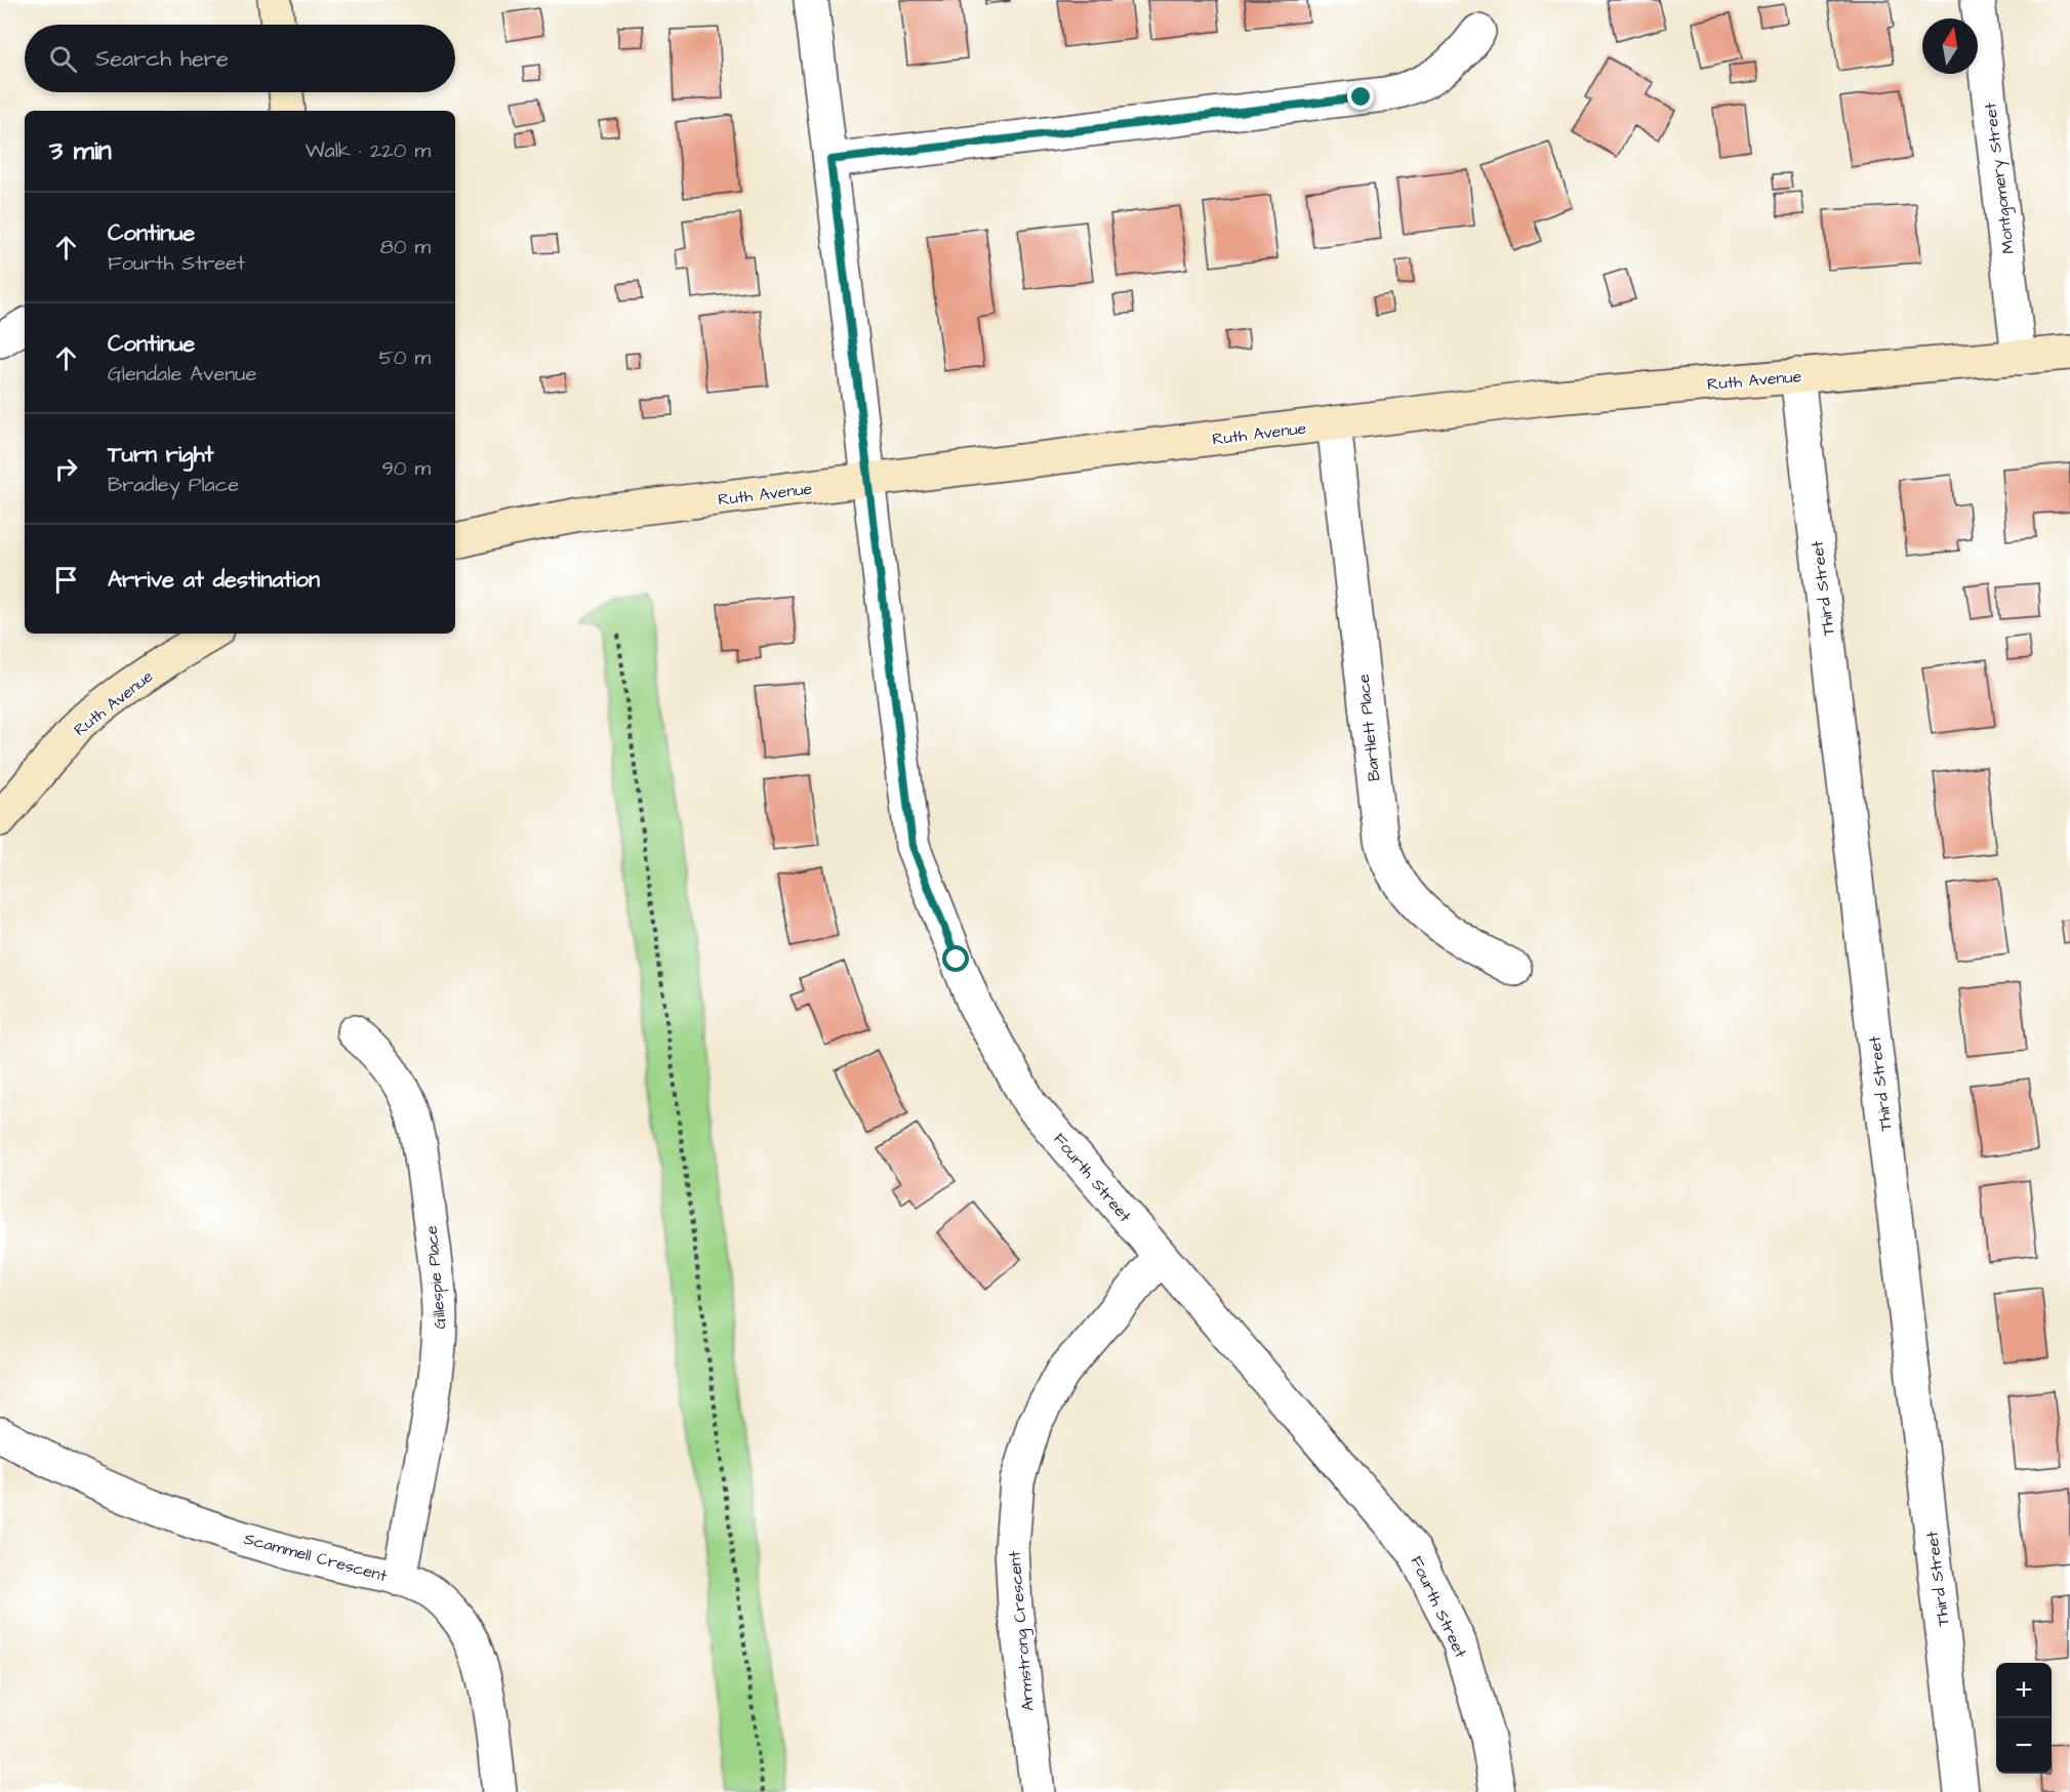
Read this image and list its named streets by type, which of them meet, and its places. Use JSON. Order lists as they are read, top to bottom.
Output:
{
  "streets": {
    "main road": ["Ruth Avenue"],
    "street": [
      "Montgomery Street",
      "Third Street",
      "Bartlett Place",
      "Fourth Street",
      "Gillespie Place",
      "Scammell Crescent",
      "Armstrong Crescent"
    ]
  },
  "crossings": [
    ["Montgomery Street", "Ruth Avenue"],
    ["Ruth Avenue", "Third Street"],
    ["Ruth Avenue", "Bartlett Place"],
    ["Ruth Avenue", "Fourth Street"],
    ["Fourth Street", "Armstrong Crescent"],
    ["Gillespie Place", "Scammell Crescent"]
  ],
  "north": "top",
  "page": {
    "search": "Search here",
    "heading": ["3 min", "Walk · 220 m"],
    "list": [
      ["Continue", "Fourth Street", "80 m"],
      ["Continue", "Glendale Avenue", "50 m"],
      ["Turn right", "Bradley Place", "90 m"],
      "Arrive at destination"
    ],
    "map_buttons": ["+", "−"]
  }
}
